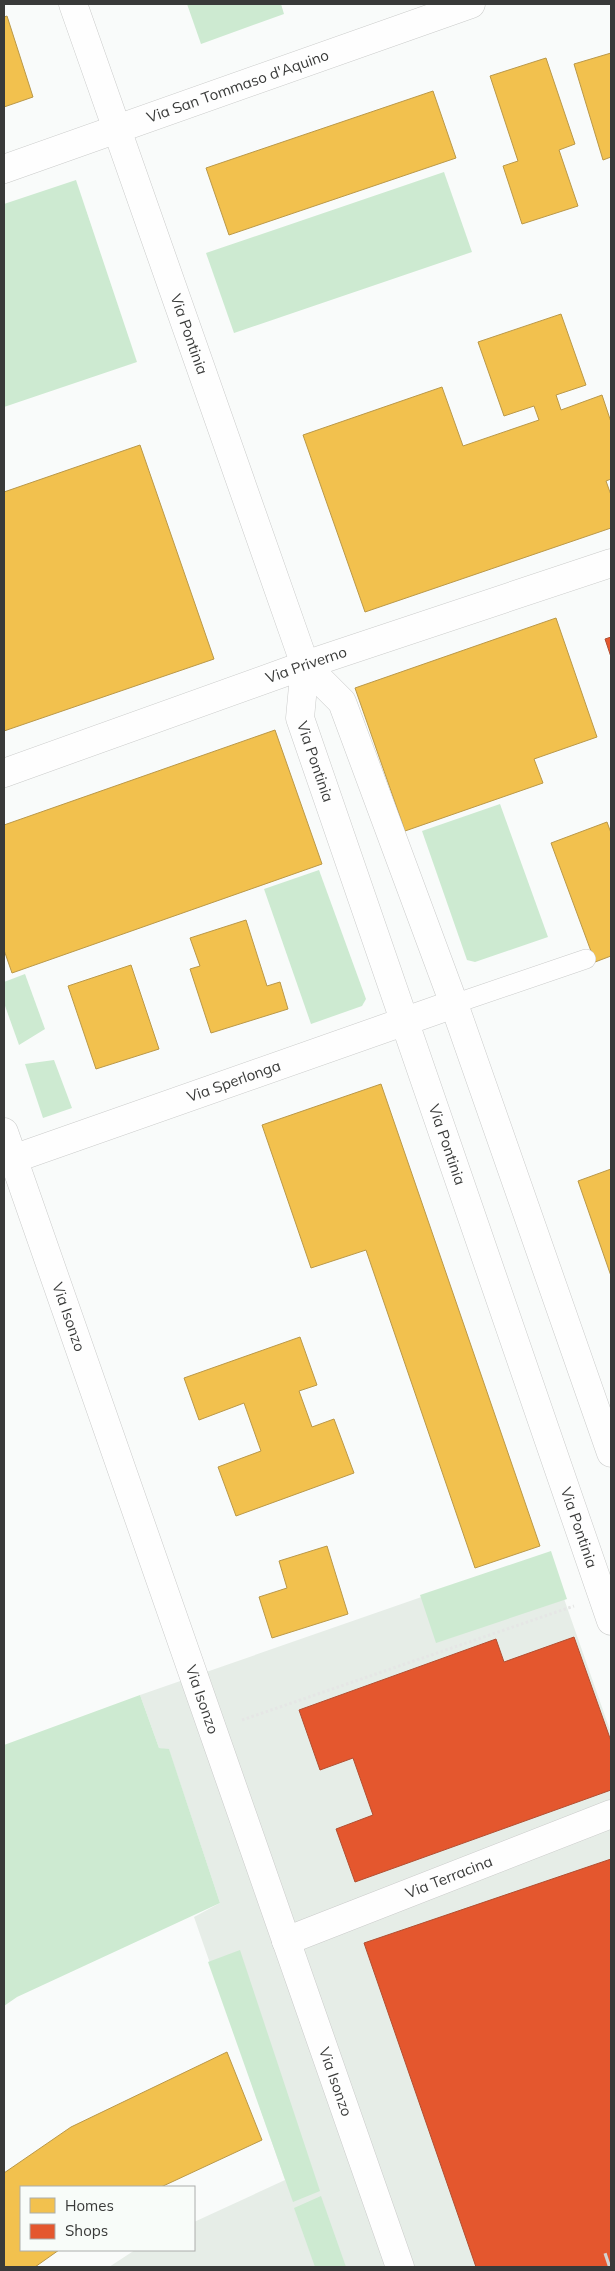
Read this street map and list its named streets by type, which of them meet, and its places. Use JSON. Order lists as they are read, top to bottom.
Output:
{
  "streets": {
    "street": [
      "Via San Tommaso d'Aquino",
      "Via Pontinia",
      "Via Priverno",
      "Via Sperlonga",
      "Via Isonzo",
      "Via Terracina"
    ]
  },
  "crossings": [
    ["Via San Tommaso d'Aquino", "Via Pontinia"],
    ["Via Pontinia", "Via Priverno"],
    ["Via Pontinia", "Via Sperlonga"],
    ["Via Sperlonga", "Via Isonzo"],
    ["Via Isonzo", "Via Terracina"]
  ],
  "legend": ["Homes", "Shops"]
}
